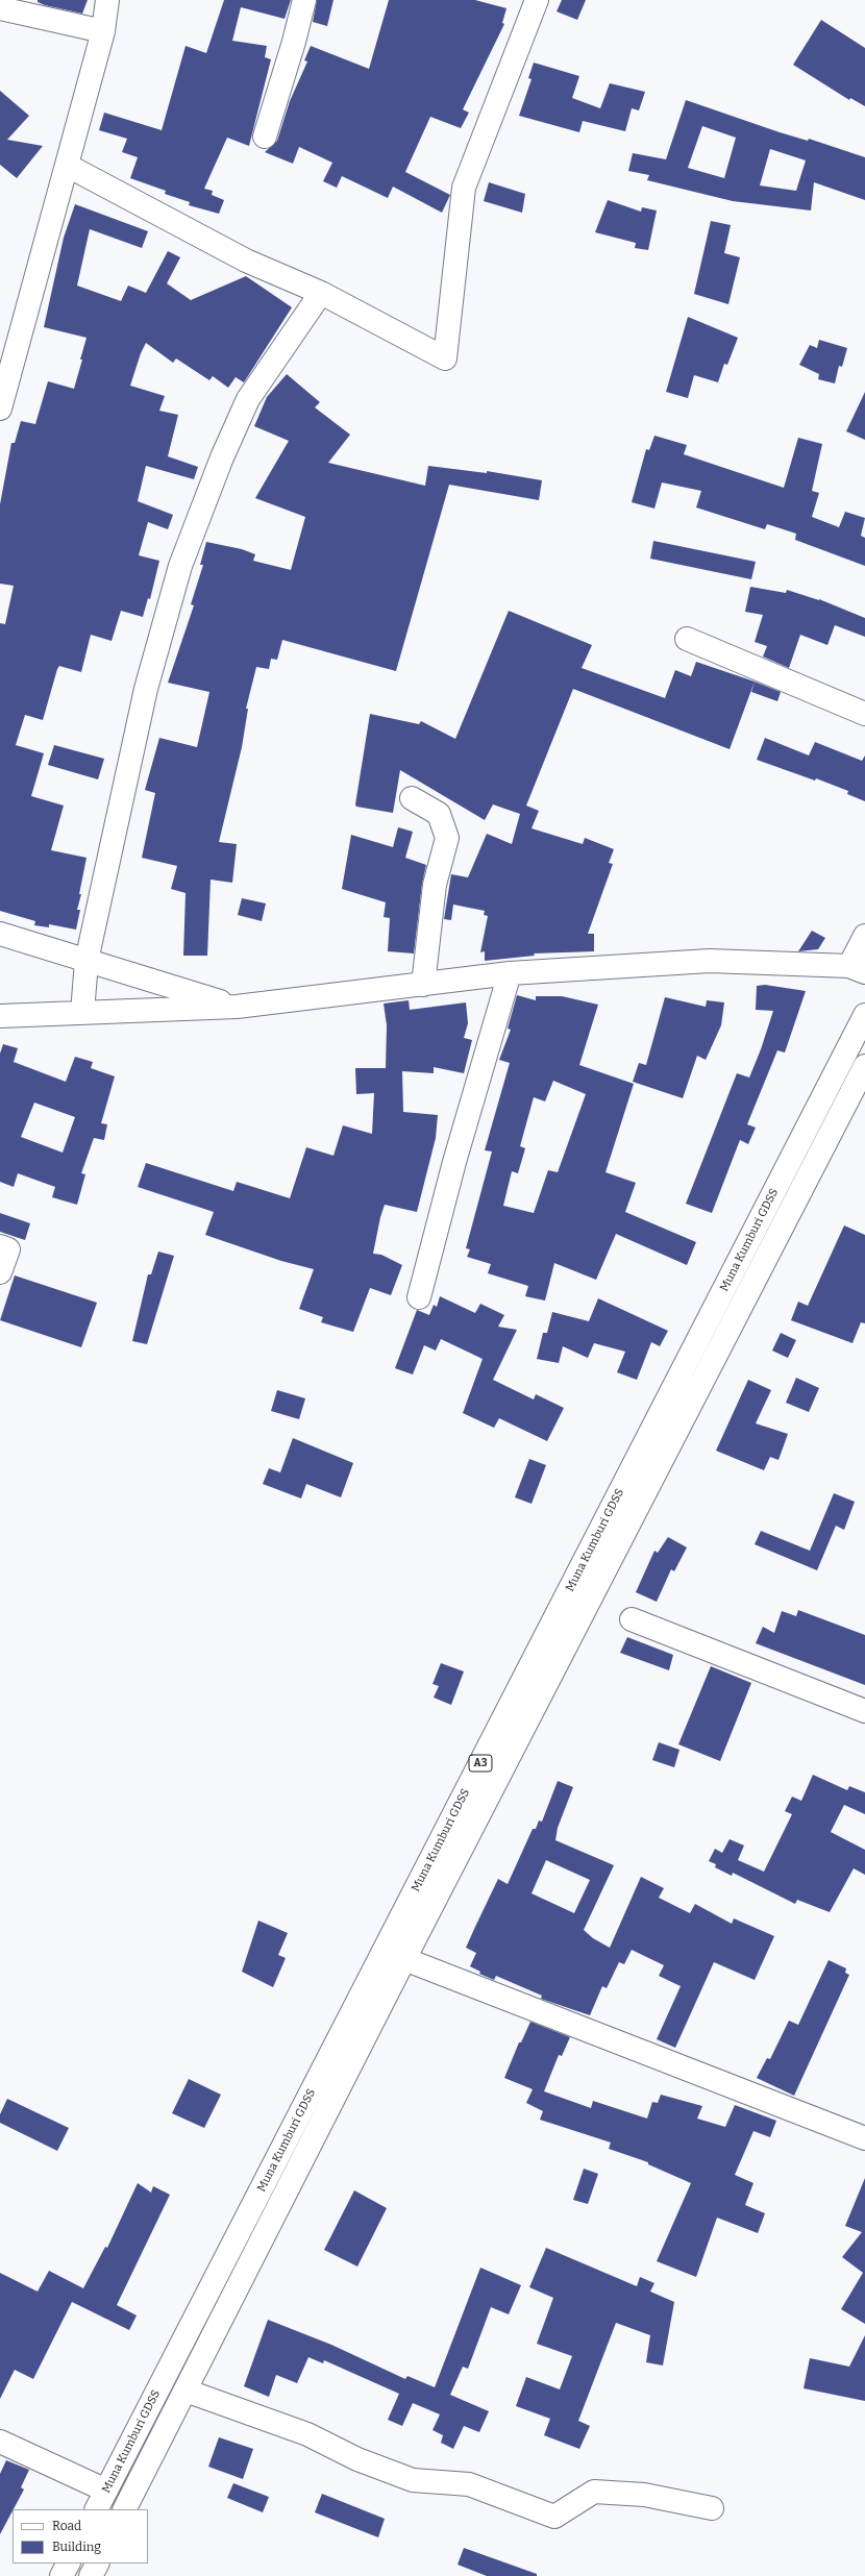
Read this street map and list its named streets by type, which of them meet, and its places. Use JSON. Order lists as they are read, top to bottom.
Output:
{
  "streets": {
    "main road": ["Muna Kumburi GDSS", "A3"]
  },
  "legend": ["Road", "Building"]
}
